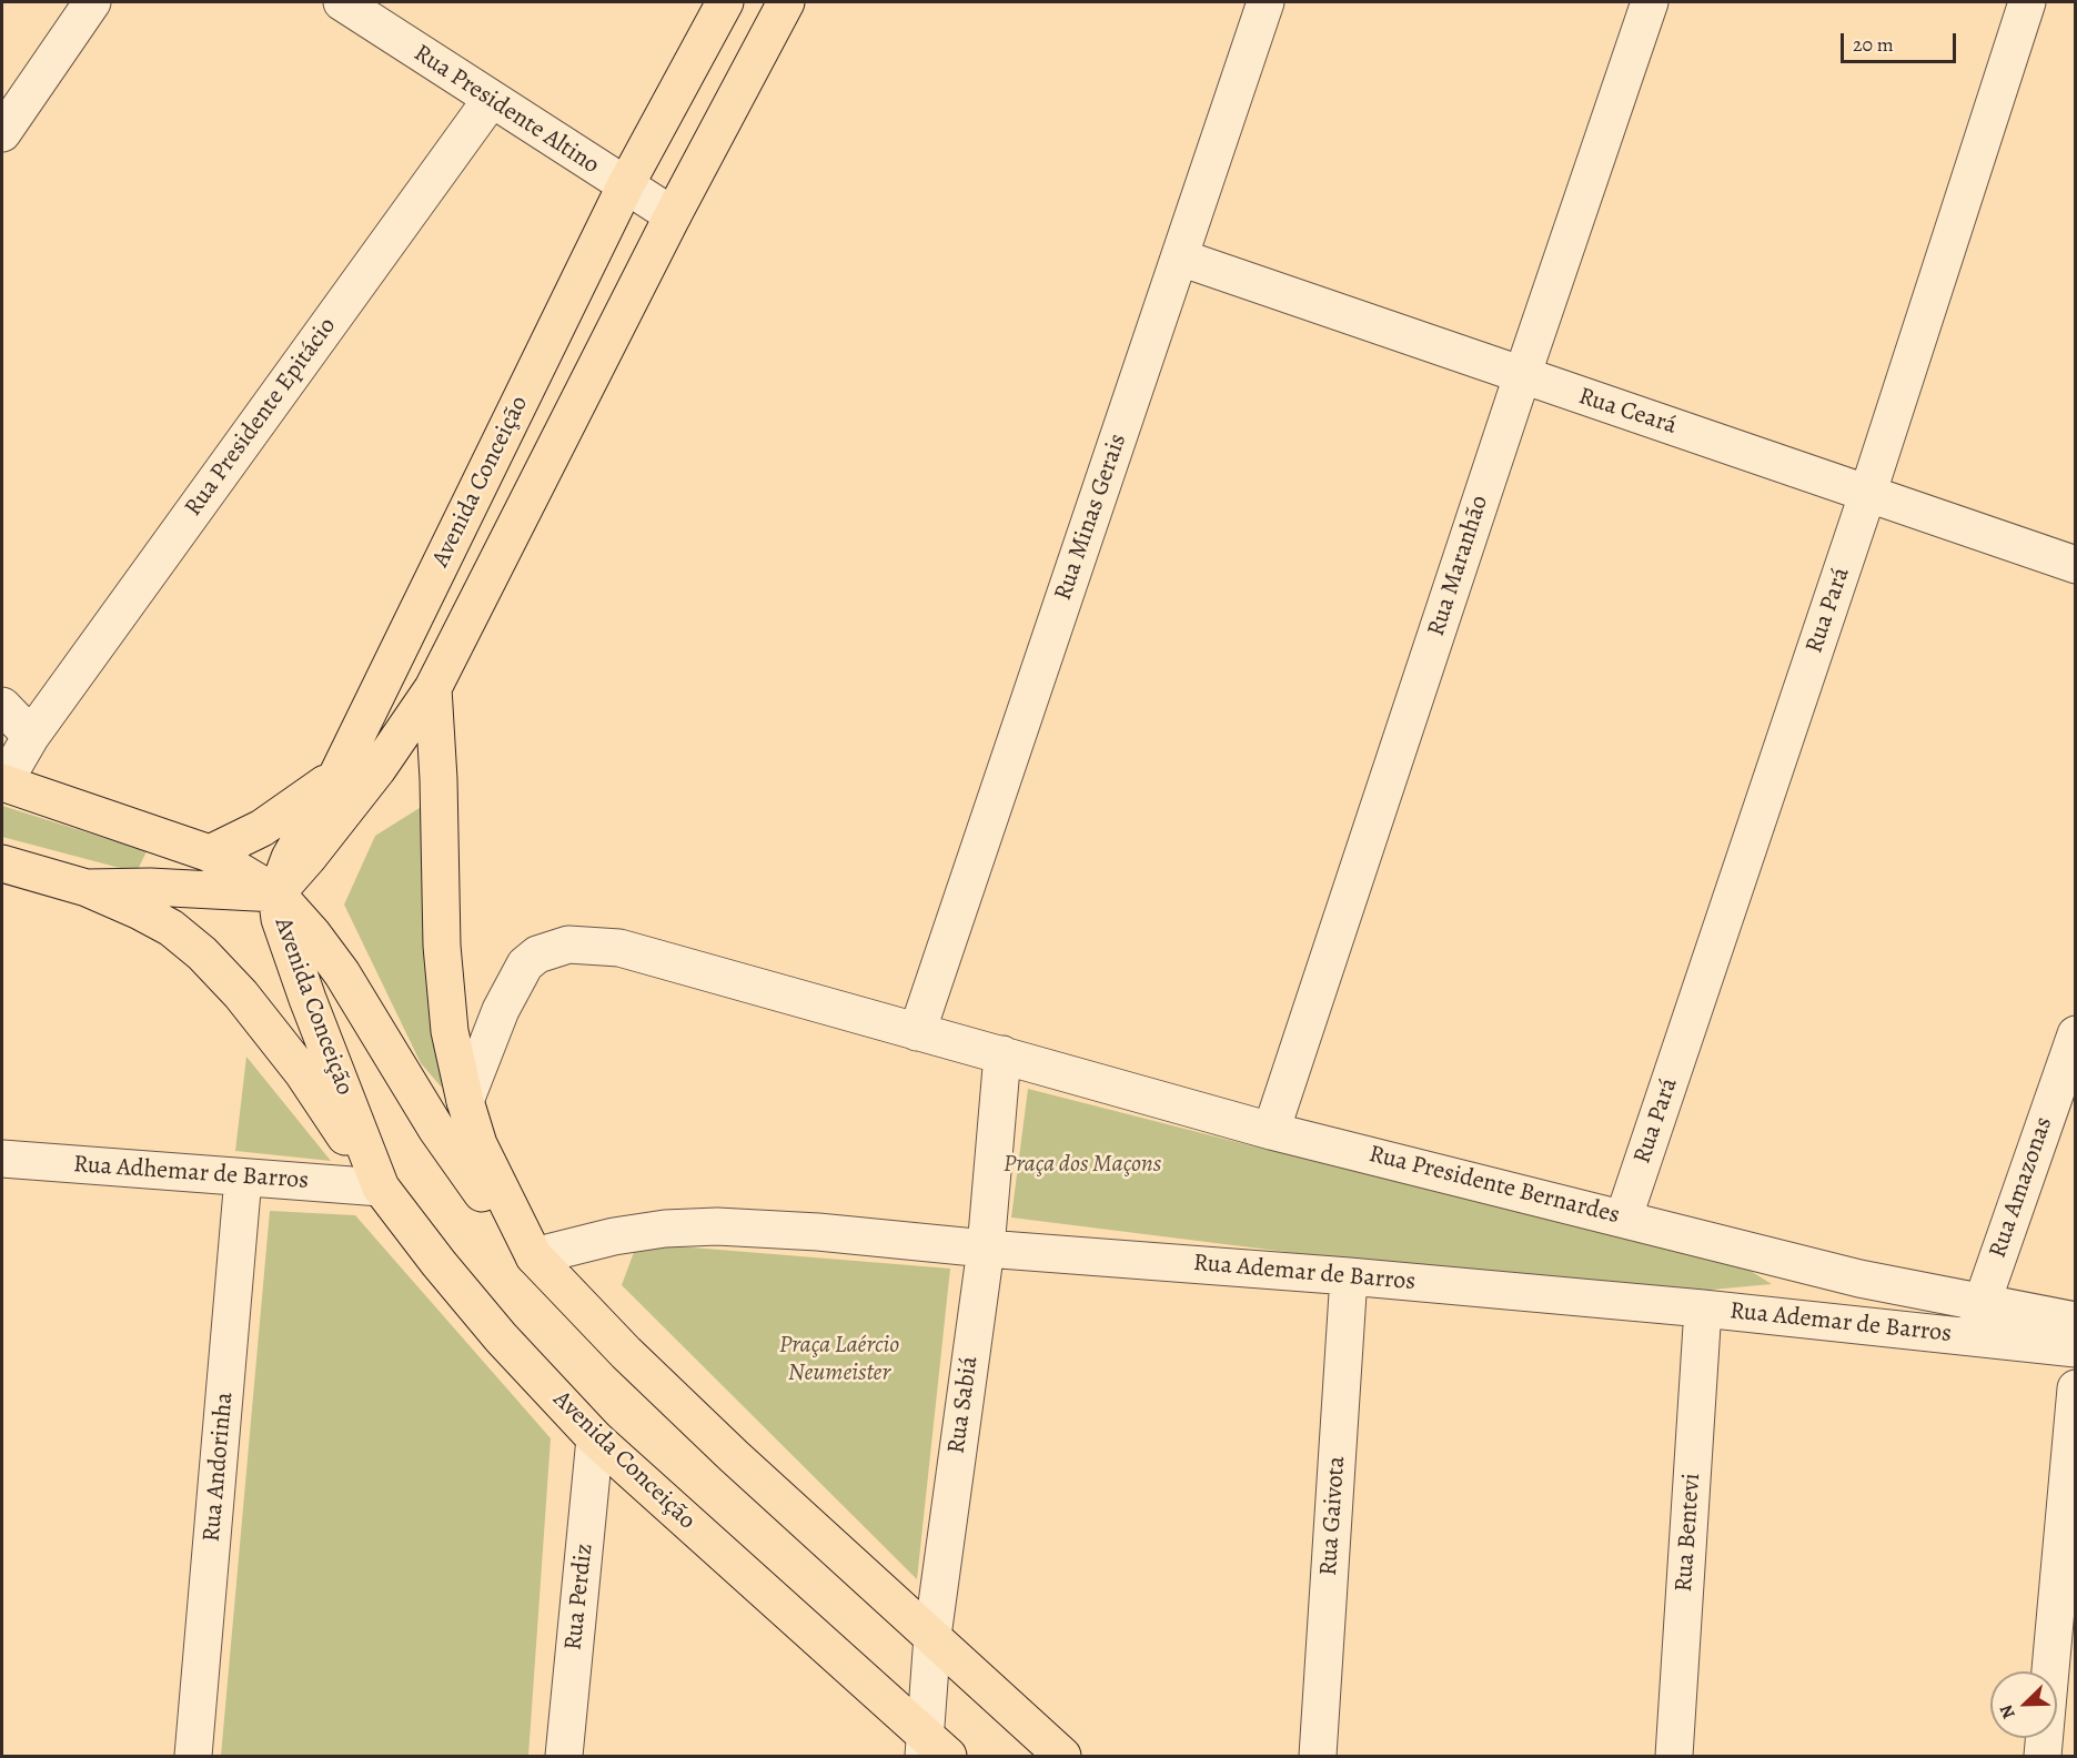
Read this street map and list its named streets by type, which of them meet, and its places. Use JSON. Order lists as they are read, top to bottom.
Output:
{
  "streets": {
    "main road": ["Avenida Conceição"],
    "street": [
      "Rua Presidente Altino",
      "Rua Ceará",
      "Rua Presidente Epitácio",
      "Rua Minas Gerais",
      "Rua Maranhão",
      "Rua Pará",
      "Rua Adhemar de Barros",
      "Rua Presidente Bernardes",
      "Rua Amazonas",
      "Rua Ademar de Barros",
      "Rua Sabiá",
      "Rua Andorinha",
      "Rua Gaivota",
      "Rua Bentevi",
      "Rua Perdiz"
    ]
  },
  "crossings": [
    ["Rua Presidente Altino", "Rua Presidente Epitácio"],
    ["Rua Presidente Altino", "Avenida Conceição"],
    ["Rua Ceará", "Rua Minas Gerais"],
    ["Rua Ceará", "Rua Maranhão"],
    ["Rua Ceará", "Rua Pará"],
    ["Avenida Conceição", "Rua Adhemar de Barros"],
    ["Avenida Conceição", "Rua Sabiá"],
    ["Avenida Conceição", "Rua Perdiz"],
    ["Rua Minas Gerais", "Rua Presidente Bernardes"],
    ["Rua Maranhão", "Rua Presidente Bernardes"],
    ["Rua Pará", "Rua Presidente Bernardes"],
    ["Rua Adhemar de Barros", "Rua Andorinha"],
    ["Rua Presidente Bernardes", "Rua Amazonas"],
    ["Rua Presidente Bernardes", "Rua Ademar de Barros"],
    ["Rua Presidente Bernardes", "Rua Sabiá"],
    ["Rua Amazonas", "Rua Ademar de Barros"],
    ["Rua Ademar de Barros", "Rua Sabiá"],
    ["Rua Ademar de Barros", "Rua Gaivota"],
    ["Rua Ademar de Barros", "Rua Bentevi"]
  ],
  "parks": ["Praça dos Maçons", "Praça Laércio Neumeister"],
  "scale_bar": "20 m",
  "north": "bottom left"
}
